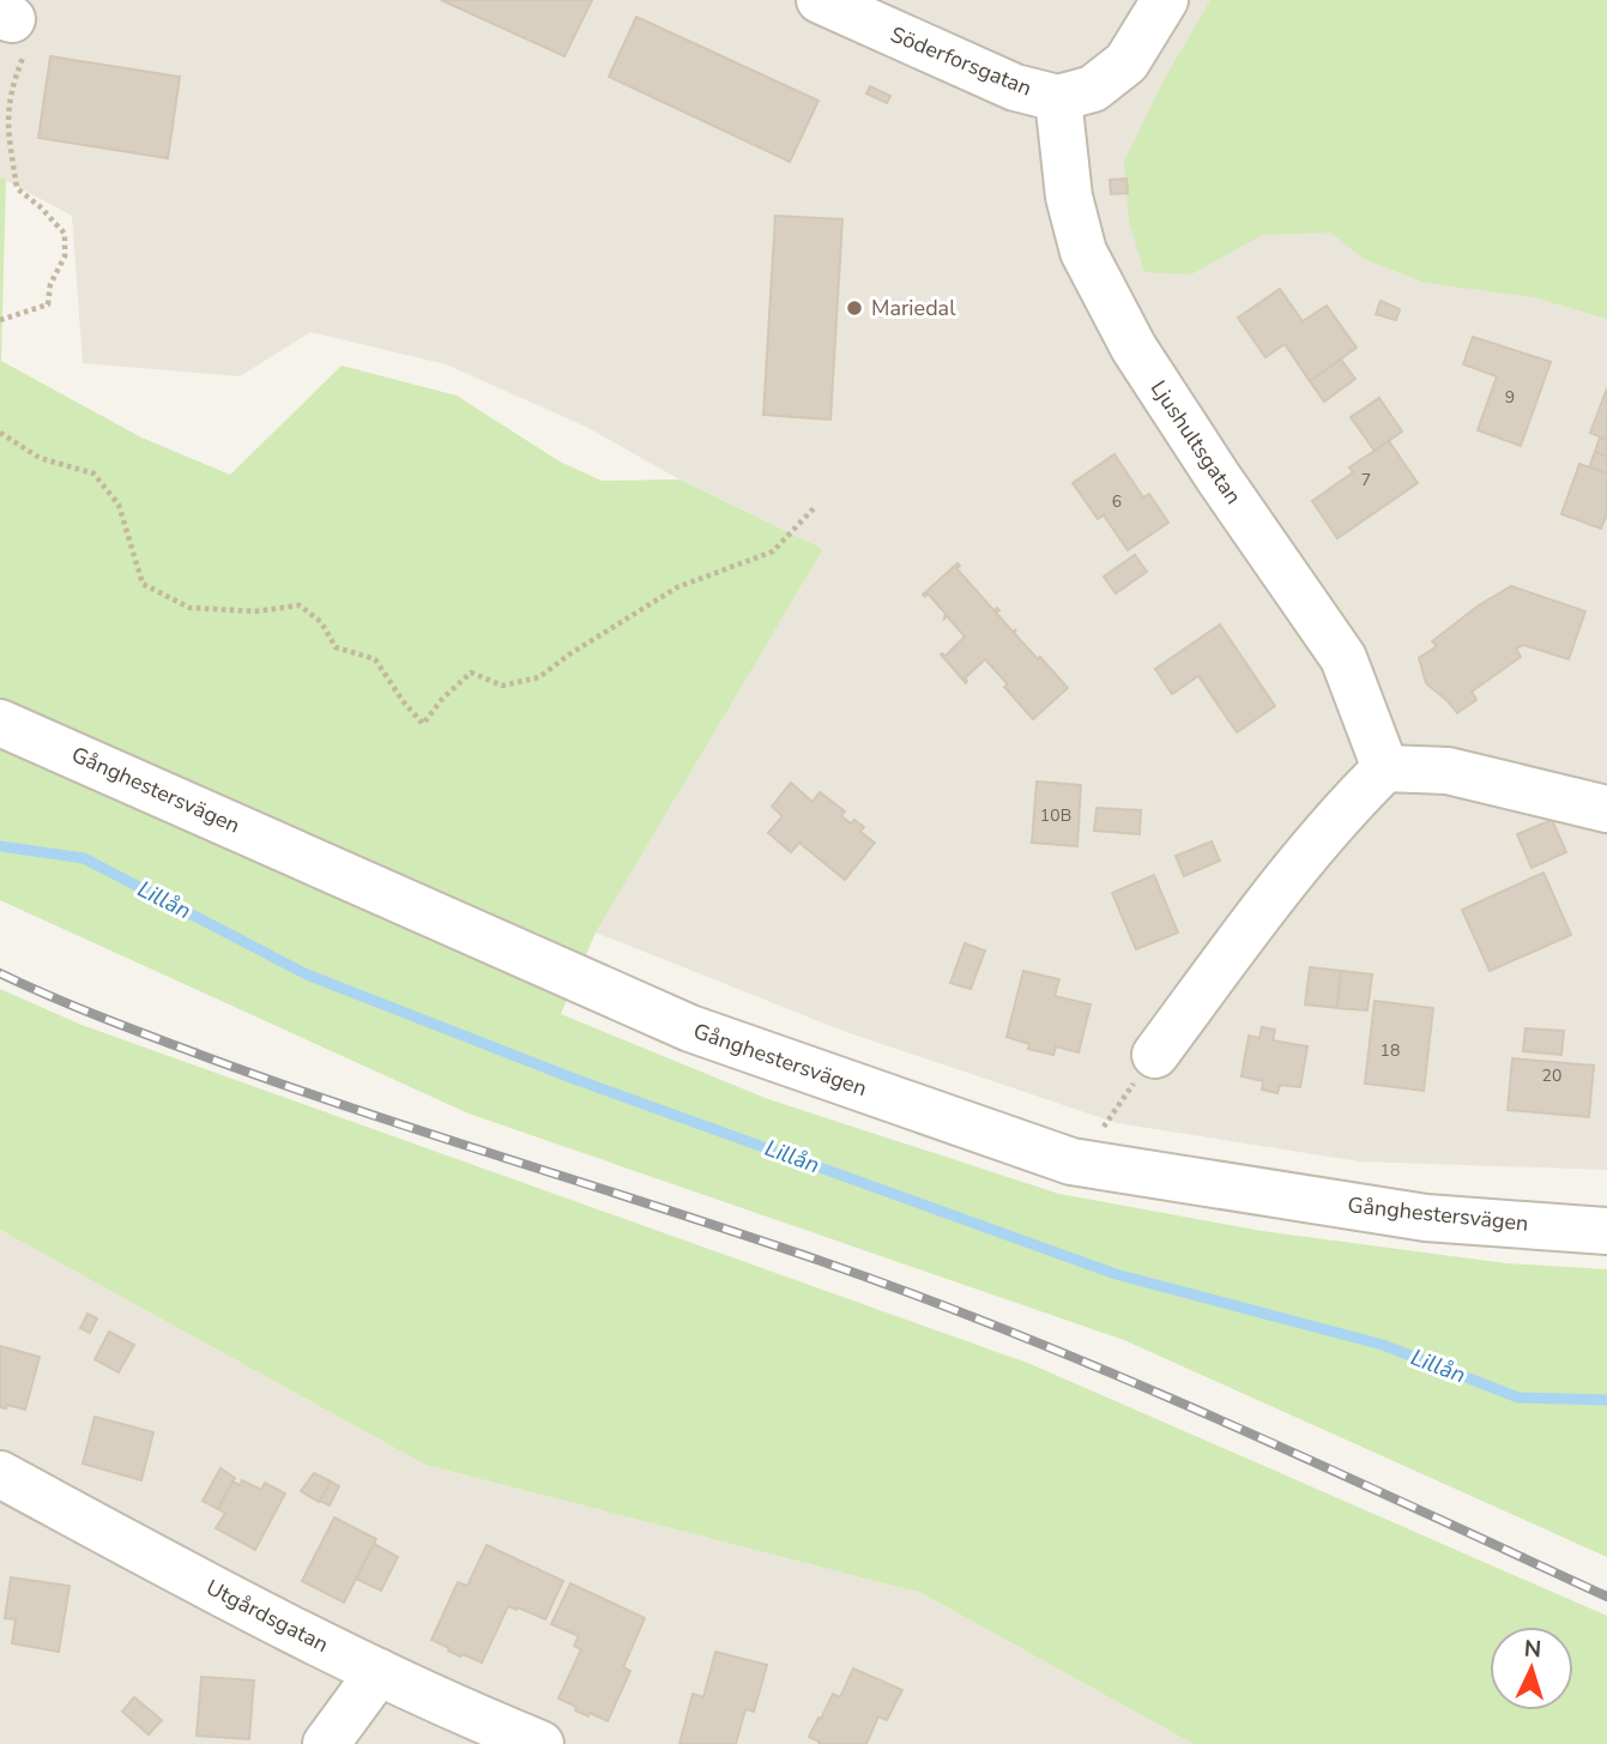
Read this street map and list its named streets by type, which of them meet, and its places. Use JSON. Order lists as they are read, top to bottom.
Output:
{
  "streets": {
    "street": [
      "Söderforsgatan",
      "Ljushultsgatan",
      "Gånghestersvägen",
      "Utgårdsgatan"
    ]
  },
  "crossings": [
    ["Söderforsgatan", "Ljushultsgatan"]
  ],
  "water": ["Lillån"],
  "places": ["Mariedal"],
  "house_numbers": [
    "9",
    "7",
    "6",
    "10B",
    "18",
    "20"
  ],
  "north": "top"
}
